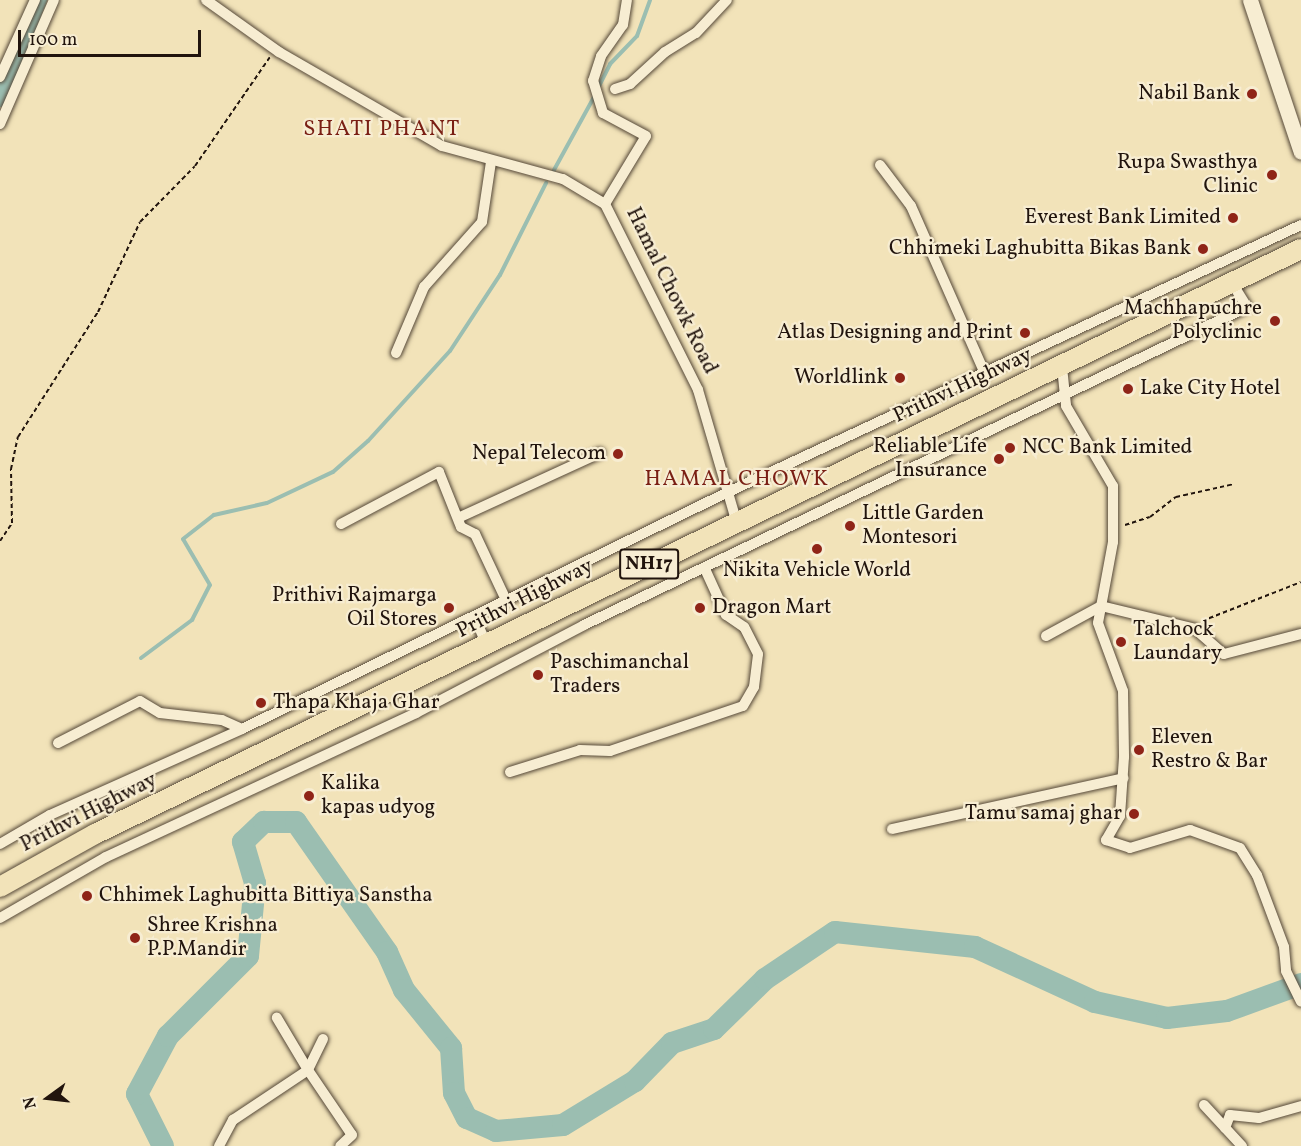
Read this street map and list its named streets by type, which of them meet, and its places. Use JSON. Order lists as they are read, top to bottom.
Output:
{
  "streets": {
    "highway": ["Prithvi Highway", "NH17"],
    "street": ["Hamal Chowk Road"]
  },
  "crossings": [
    ["Hamal Chowk Road", "Prithvi Highway"]
  ],
  "districts": ["SHATI PHANT", "HAMAL CHOWK"],
  "places": [
    "Nabil Bank",
    "Rupa Swasthya Clinic",
    "Everest Bank Limited",
    "Chhimeki Laghubitta Bikas Bank",
    "Machhapuchre Polyclinic",
    "Atlas Designing and Print",
    "Worldlink",
    "Lake City Hotel",
    "NCC Bank Limited",
    "Nepal Telecom",
    "Reliable Life Insurance",
    "Little Garden Montesori",
    "Nikita Vehicle World",
    "Prithivi Rajmarga Oil Stores",
    "Dragon Mart",
    "Talchock Laundary",
    "Paschimanchal Traders",
    "Thapa Khaja Ghar",
    "Eleven Restro & Bar",
    "Kalika kapas udyog",
    "Tamu samaj ghar",
    "Chhimek Laghubitta Bittiya Sanstha",
    "Shree Krishna P.P.Mandir"
  ],
  "scale_bar": "100 m",
  "north": "left"
}
